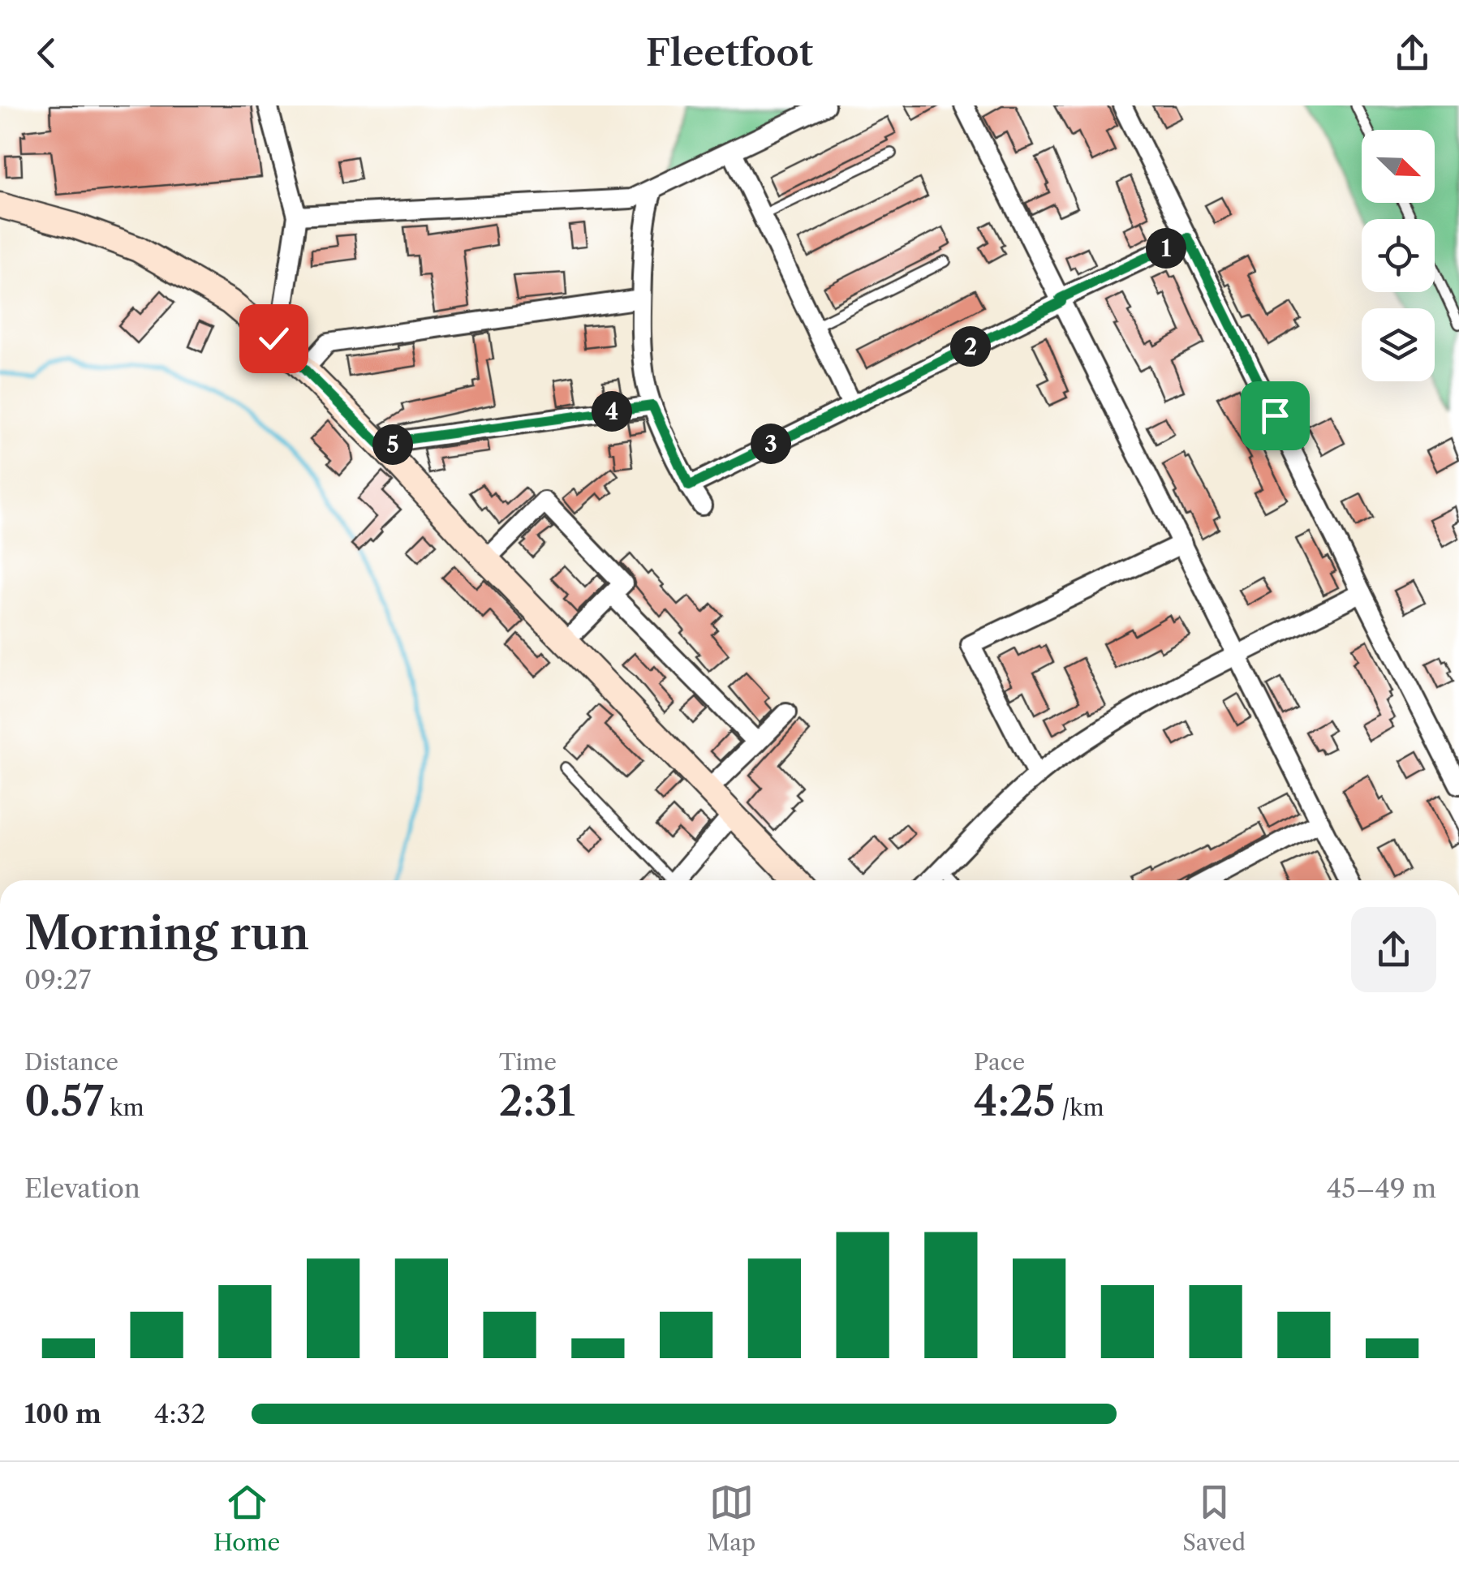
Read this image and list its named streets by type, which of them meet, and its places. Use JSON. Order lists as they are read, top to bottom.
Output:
{
  "north": "bottom right",
  "page": {
    "header": "Fleetfoot",
    "pins": [
      "1",
      "2",
      "4",
      "3",
      "5"
    ],
    "heading": ["Morning run", "09:27"],
    "stats": [
      ["Distance", "0.57 km"],
      ["Time", "2:31"],
      ["Pace", "4:25 /km"]
    ],
    "chart": ["Elevation", "45–49 m"],
    "list": [
      {
        "name": "100 m",
        "note": "4:32"
      }
    ],
    "tabs": ["Home", "Map", "Saved"]
  }
}
